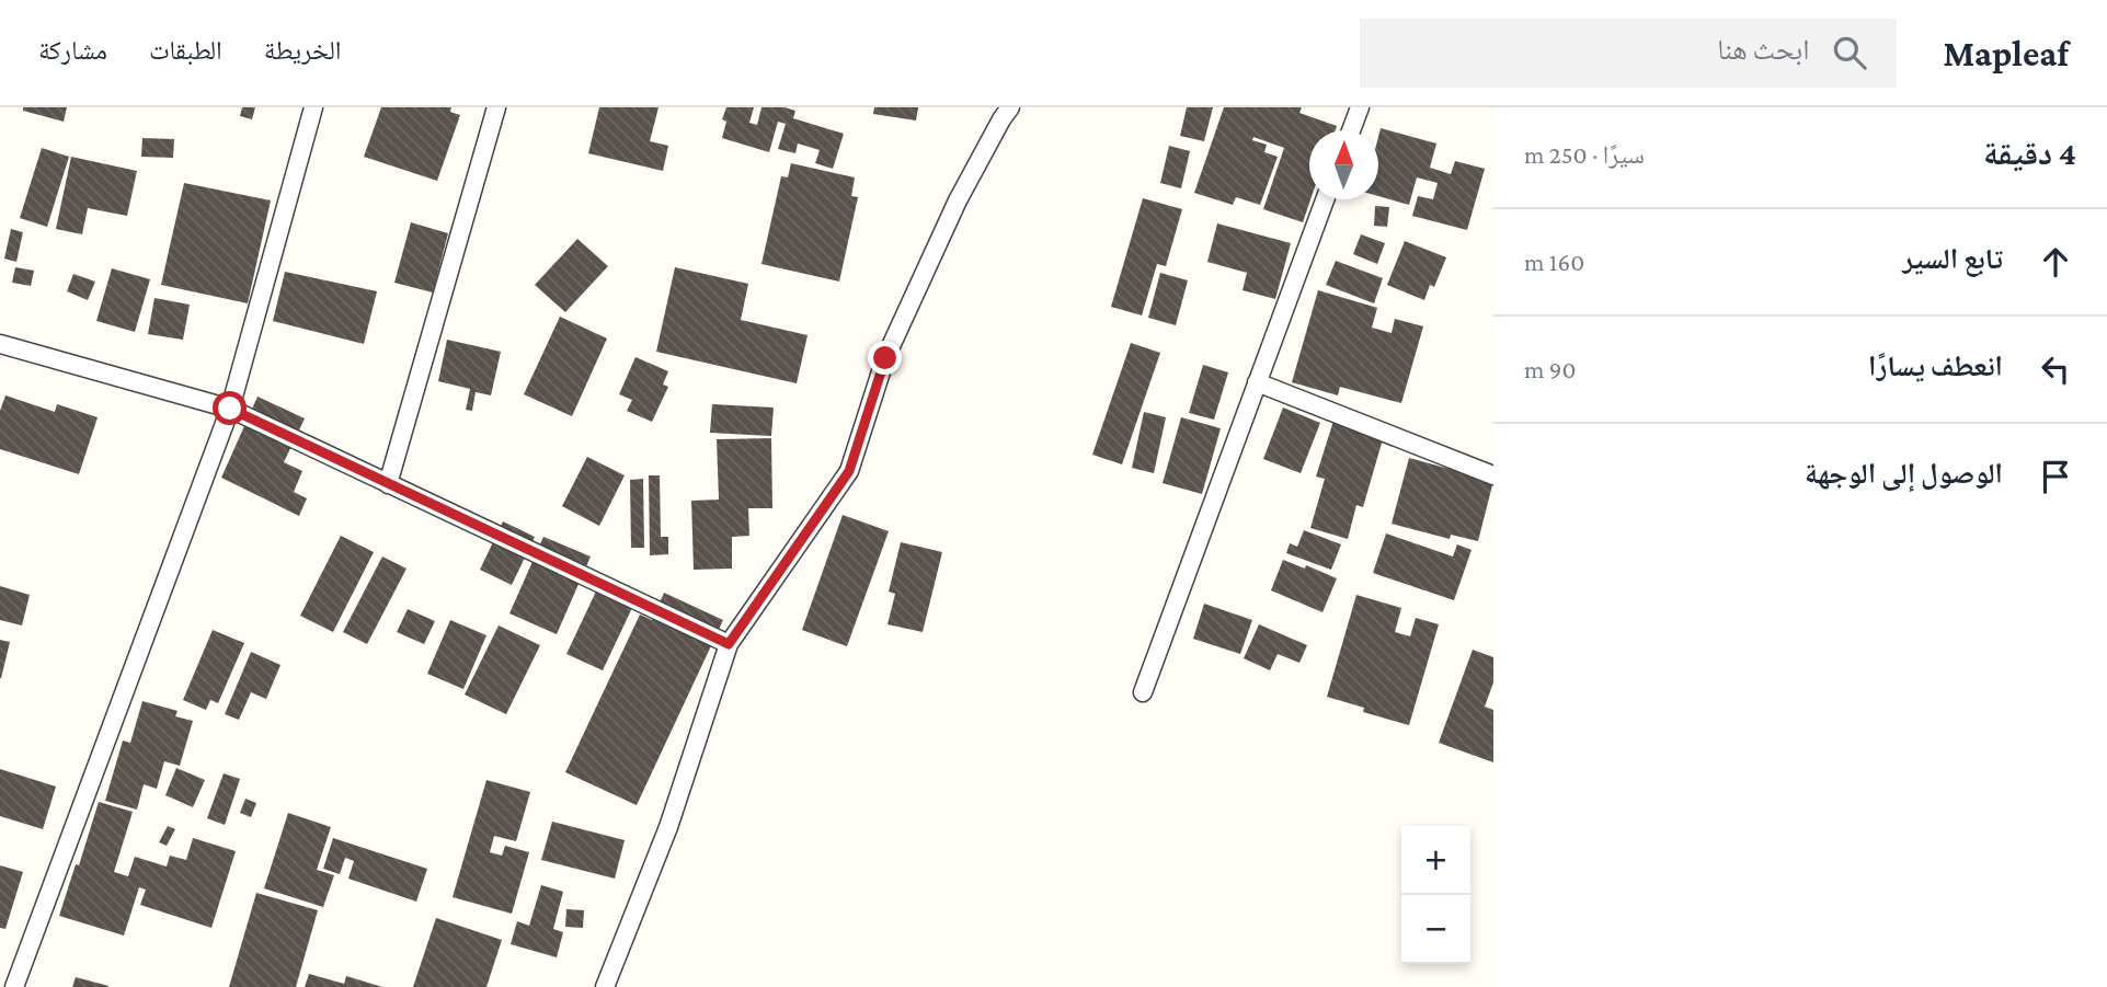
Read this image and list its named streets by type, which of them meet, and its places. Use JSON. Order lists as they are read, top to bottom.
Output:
{
  "north": "top",
  "page": {
    "header": "Mapleaf",
    "search": "ابحث هنا",
    "nav": ["الخريطة", "الطبقات", "مشاركة"],
    "heading": ["4 دقيقة", "سيرًا · 250 m"],
    "list": [
      ["تابع السير", "160 m"],
      ["انعطف يسارًا", "90 m"],
      "الوصول إلى الوجهة"
    ],
    "map_buttons": ["+", "−"]
  }
}
